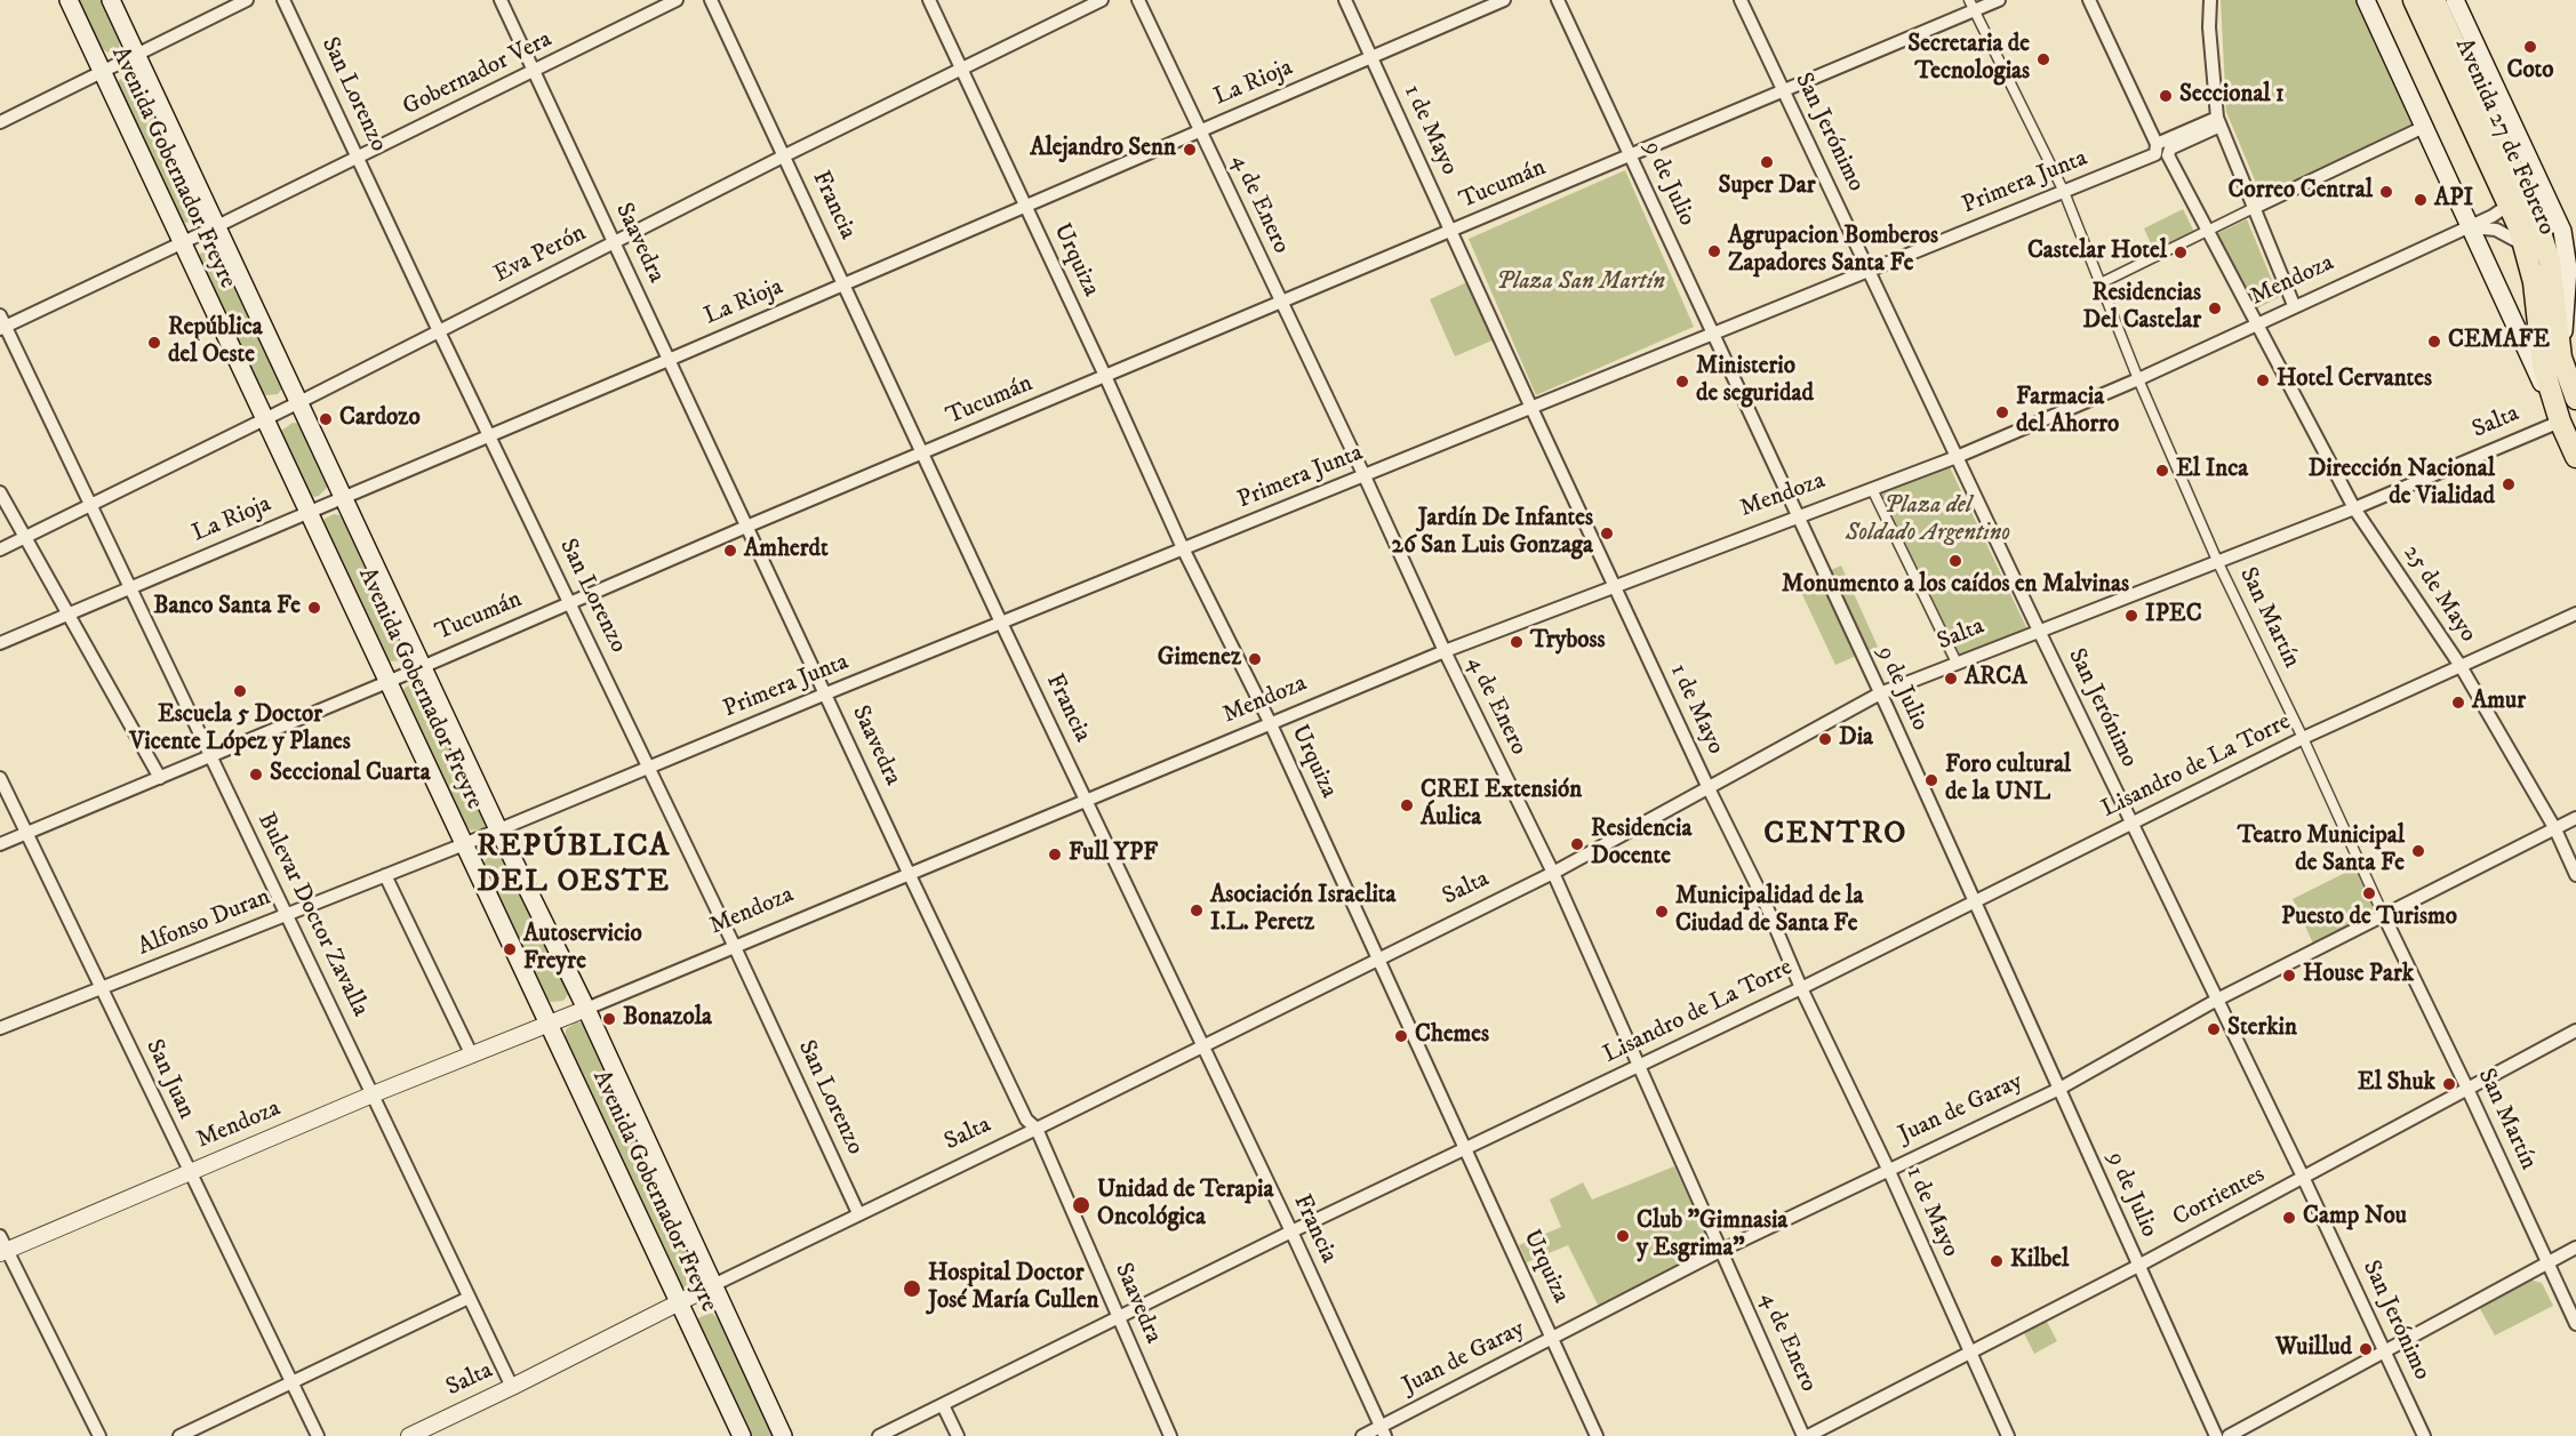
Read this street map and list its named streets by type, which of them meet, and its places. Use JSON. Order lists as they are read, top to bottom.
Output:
{
  "streets": {
    "highway": ["Avenida 27 de Febrero"],
    "main road": ["Avenida Gobernador Freyre"],
    "street": [
      "Gobernador Vera",
      "La Rioja",
      "San Lorenzo",
      "1 de Mayo",
      "San Jerónimo",
      "Primera Junta",
      "9 de Julio",
      "Tucumán",
      "4 de Enero",
      "Francia",
      "Saavedra",
      "Eva Perón",
      "Urquiza",
      "Mendoza",
      "Salta",
      "25 de Mayo",
      "San Martín",
      "Lisandro de La Torre",
      "Bulevar Doctor Zavalla",
      "Alfonso Duran",
      "San Juan",
      "Juan de Garay",
      "Corrientes"
    ]
  },
  "crossings": [
    ["Gobernador Vera", "San Lorenzo"],
    ["Gobernador Vera", "Avenida Gobernador Freyre"],
    ["Gobernador Vera", "Saavedra"],
    ["Gobernador Vera", "Bulevar Doctor Zavalla"],
    ["La Rioja", "San Lorenzo"],
    ["La Rioja", "1 de Mayo"],
    ["La Rioja", "Avenida Gobernador Freyre"],
    ["La Rioja", "4 de Enero"],
    ["La Rioja", "Francia"],
    ["La Rioja", "Saavedra"],
    ["La Rioja", "Urquiza"],
    ["La Rioja", "Bulevar Doctor Zavalla"],
    ["San Lorenzo", "Primera Junta"],
    ["San Lorenzo", "Tucumán"],
    ["San Lorenzo", "Eva Perón"],
    ["San Lorenzo", "Mendoza"],
    ["San Lorenzo", "Salta"],
    ["1 de Mayo", "Primera Junta"],
    ["1 de Mayo", "Tucumán"],
    ["1 de Mayo", "Mendoza"],
    ["1 de Mayo", "Salta"],
    ["1 de Mayo", "Lisandro de La Torre"],
    ["1 de Mayo", "Juan de Garay"],
    ["1 de Mayo", "Corrientes"],
    ["San Jerónimo", "Primera Junta"],
    ["San Jerónimo", "Tucumán"],
    ["San Jerónimo", "Mendoza"],
    ["San Jerónimo", "Salta"],
    ["San Jerónimo", "Lisandro de La Torre"],
    ["San Jerónimo", "Juan de Garay"],
    ["San Jerónimo", "Corrientes"],
    ["Avenida 27 de Febrero", "Mendoza"],
    ["Avenida 27 de Febrero", "Salta"],
    ["Avenida Gobernador Freyre", "Primera Junta"],
    ["Avenida Gobernador Freyre", "Tucumán"],
    ["Avenida Gobernador Freyre", "Eva Perón"],
    ["Avenida Gobernador Freyre", "Mendoza"],
    ["Avenida Gobernador Freyre", "Salta"],
    ["Avenida Gobernador Freyre", "Alfonso Duran"],
    ["Primera Junta", "9 de Julio"],
    ["Primera Junta", "4 de Enero"],
    ["Primera Junta", "Francia"],
    ["Primera Junta", "Saavedra"],
    ["Primera Junta", "Urquiza"],
    ["Primera Junta", "25 de Mayo"],
    ["Primera Junta", "San Martín"],
    ["Primera Junta", "Alfonso Duran"],
    ["9 de Julio", "Tucumán"],
    ["9 de Julio", "Mendoza"],
    ["9 de Julio", "Salta"],
    ["9 de Julio", "Lisandro de La Torre"],
    ["9 de Julio", "Juan de Garay"],
    ["9 de Julio", "Corrientes"],
    ["Tucumán", "4 de Enero"],
    ["Tucumán", "Francia"],
    ["Tucumán", "Saavedra"],
    ["Tucumán", "Urquiza"],
    ["Tucumán", "San Martín"],
    ["Tucumán", "Bulevar Doctor Zavalla"],
    ["Tucumán", "San Juan"],
    ["4 de Enero", "Mendoza"],
    ["4 de Enero", "Salta"],
    ["4 de Enero", "Lisandro de La Torre"],
    ["4 de Enero", "Juan de Garay"],
    ["4 de Enero", "Corrientes"],
    ["Francia", "Eva Perón"],
    ["Francia", "Mendoza"],
    ["Francia", "Salta"],
    ["Francia", "Lisandro de La Torre"],
    ["Francia", "Juan de Garay"],
    ["Saavedra", "Eva Perón"],
    ["Saavedra", "Mendoza"],
    ["Saavedra", "Salta"],
    ["Saavedra", "Lisandro de La Torre"],
    ["Eva Perón", "Urquiza"],
    ["Eva Perón", "Bulevar Doctor Zavalla"],
    ["Urquiza", "Mendoza"],
    ["Urquiza", "Salta"],
    ["Urquiza", "Lisandro de La Torre"],
    ["Urquiza", "Juan de Garay"],
    ["Mendoza", "25 de Mayo"],
    ["Mendoza", "San Martín"],
    ["Mendoza", "Bulevar Doctor Zavalla"],
    ["Mendoza", "San Juan"],
    ["Salta", "25 de Mayo"],
    ["Salta", "San Martín"],
    ["Salta", "Bulevar Doctor Zavalla"],
    ["25 de Mayo", "Lisandro de La Torre"],
    ["25 de Mayo", "Juan de Garay"],
    ["San Martín", "Lisandro de La Torre"],
    ["San Martín", "Juan de Garay"],
    ["San Martín", "Corrientes"],
    ["Bulevar Doctor Zavalla", "Alfonso Duran"],
    ["Alfonso Duran", "San Juan"]
  ],
  "districts": ["CENTRO", "REPÚBLICA DEL OESTE"],
  "parks": ["Plaza San Martín", "Plaza del Soldado Argentino"],
  "places": [
    "Coto",
    "Secretaria de Tecnologias",
    "Seccional 1",
    "Alejandro Senn",
    "Super Dar",
    "Correo Central",
    "API",
    "Agrupacion Bomberos Zapadores Santa Fe",
    "Castelar Hotel",
    "Residencias Del Castelar",
    "CEMAFE",
    "República del Oeste",
    "Hotel Cervantes",
    "Ministerio de seguridad",
    "Farmacia del Ahorro",
    "Cardozo",
    "El Inca",
    "Dirección Nacional de Vialidad",
    "Jardín De Infantes 26 San Luis Gonzaga",
    "Amherdt",
    "Monumento a los caídos en Malvinas",
    "Banco Santa Fe",
    "IPEC",
    "Tryboss",
    "Gimenez",
    "ARCA",
    "Escuela 5 Doctor Vicente López y Planes",
    "Amur",
    "Dia",
    "Seccional Cuarta",
    "Foro cultural de la UNL",
    "CREI Extensión Áulica",
    "Residencia Docente",
    "Teatro Municipal de Santa Fe",
    "Full YPF",
    "Puesto de Turismo",
    "Asociación Israelita I.L. Peretz",
    "Municipalidad de la Ciudad de Santa Fe",
    "Autoservicio Freyre",
    "House Park",
    "Bonazola",
    "Sterkin",
    "Chemes",
    "El Shuk",
    "Unidad de Terapia Oncológica",
    "Camp Nou",
    "Club \"Gimnasia y Esgrima\"",
    "Kilbel",
    "Hospital Doctor José María Cullen",
    "Wuillud"
  ]
}
